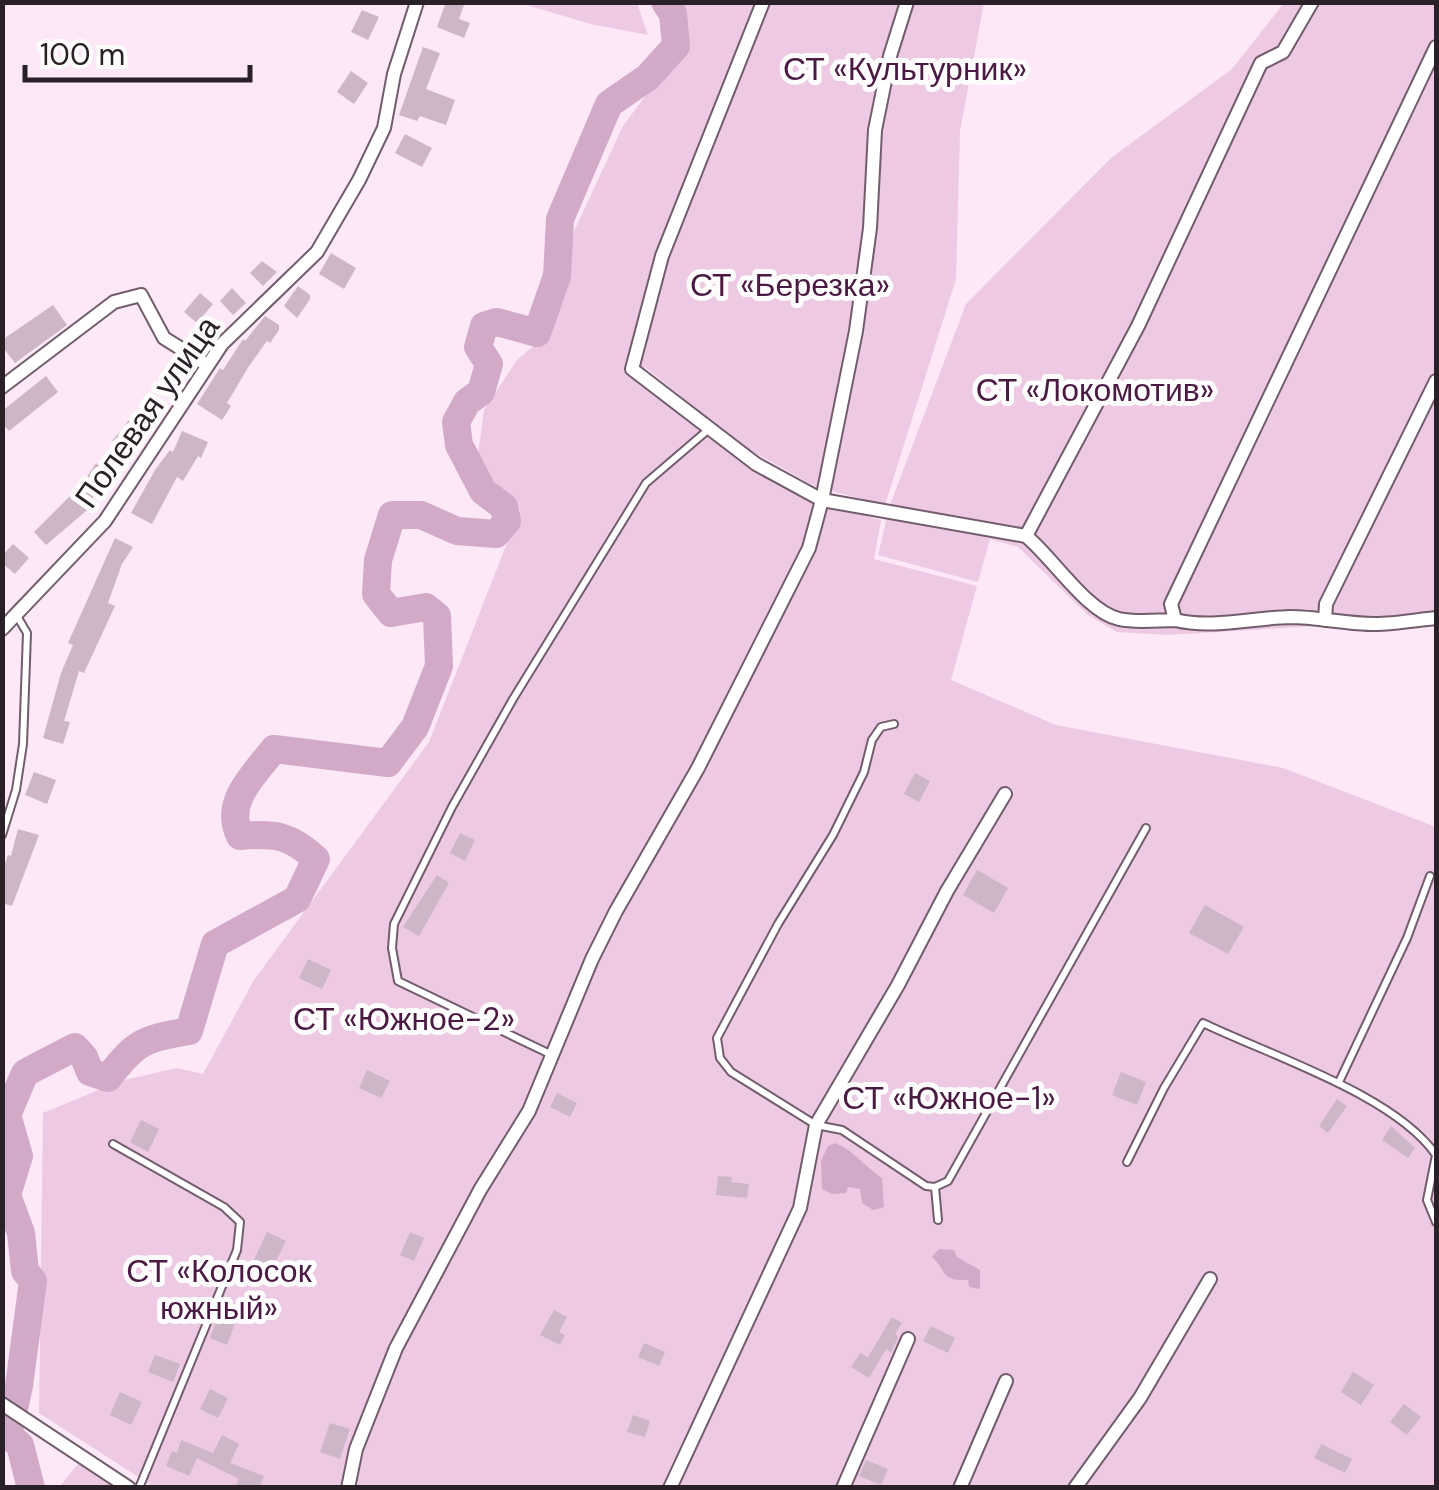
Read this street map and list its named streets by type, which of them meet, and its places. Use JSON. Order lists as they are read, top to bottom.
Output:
{
  "streets": {
    "street": ["Полевая улица"]
  },
  "parks": [
    "СТ «Культурник»",
    "СТ «Березка»",
    "СТ «Локомотив»",
    "СТ «Южное-2»",
    "СТ «Южное-1»",
    "СТ «Колосок южный»"
  ],
  "scale_bar": "100 m"
}
